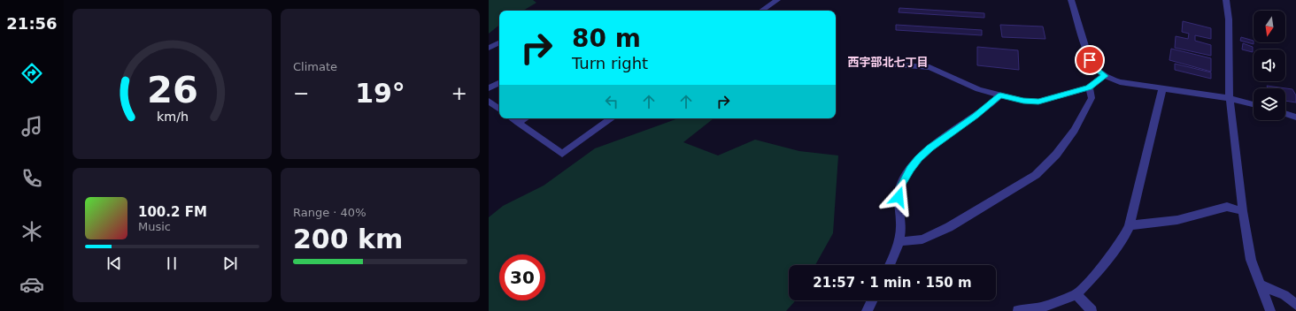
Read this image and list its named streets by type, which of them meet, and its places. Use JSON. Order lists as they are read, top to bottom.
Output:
{
  "districts": ["西宇部北七丁目"],
  "north": "bottom",
  "page": {
    "tabs": "21:56",
    "tile": [
      "Climate",
      ["Range · 40%", "200 km"]
    ],
    "turn": ["80 m", "Turn right"],
    "heat": ["−", "19°", "+"],
    "song": ["100.2 FM", "Music"],
    "limit": "30",
    "trip": "21:57 · 1 min · 150 m",
    "gauge": ["26", "km/h"]
  }
}
